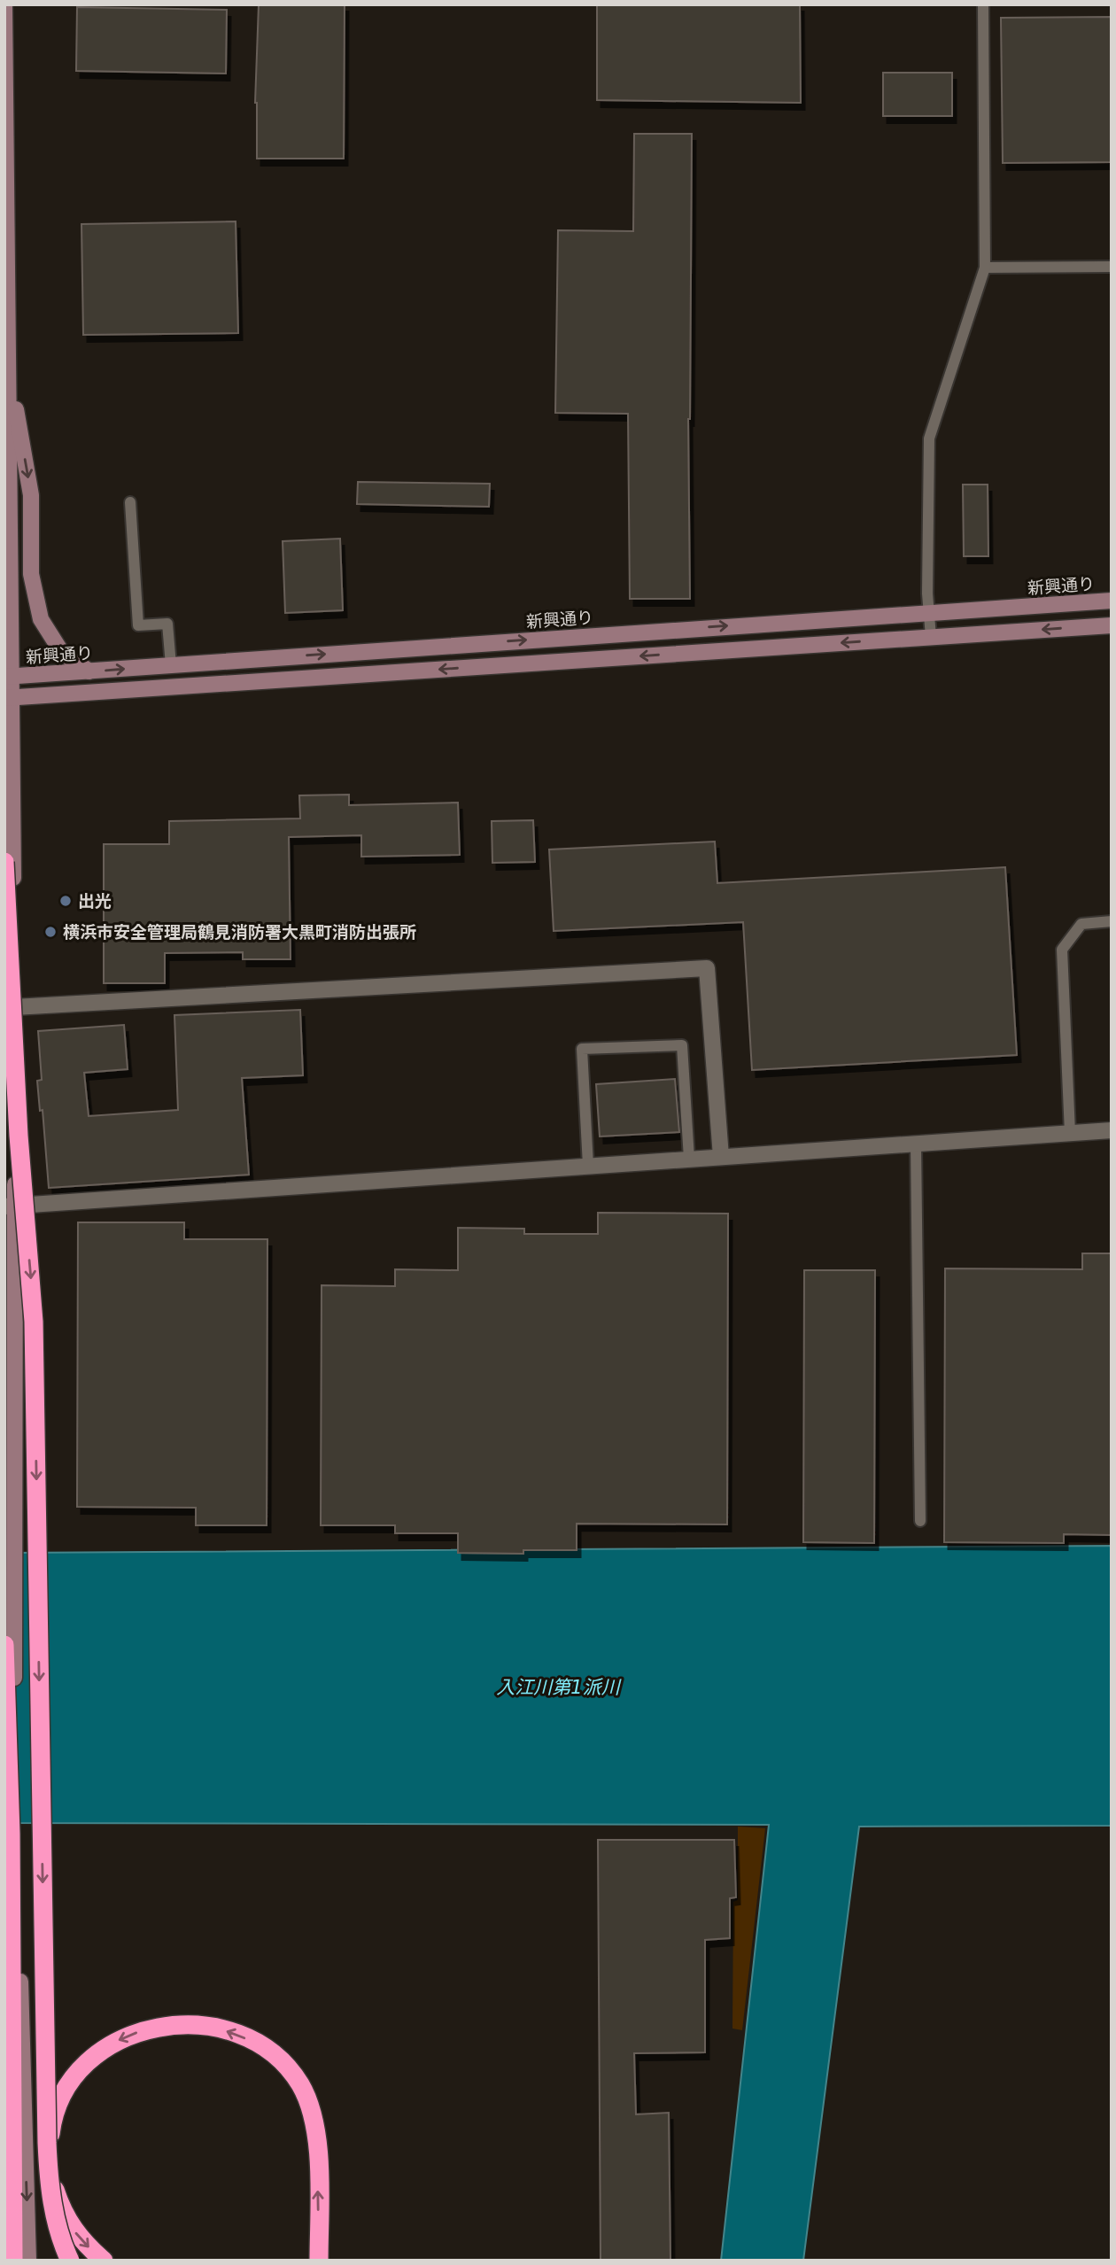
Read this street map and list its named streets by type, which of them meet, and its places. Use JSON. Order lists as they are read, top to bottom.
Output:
{
  "streets": {
    "street": ["新興通り"]
  },
  "water": ["入江川第1派川"],
  "places": ["出光", "横浜市安全管理局鶴見消防署大黒町消防出張所"]
}
